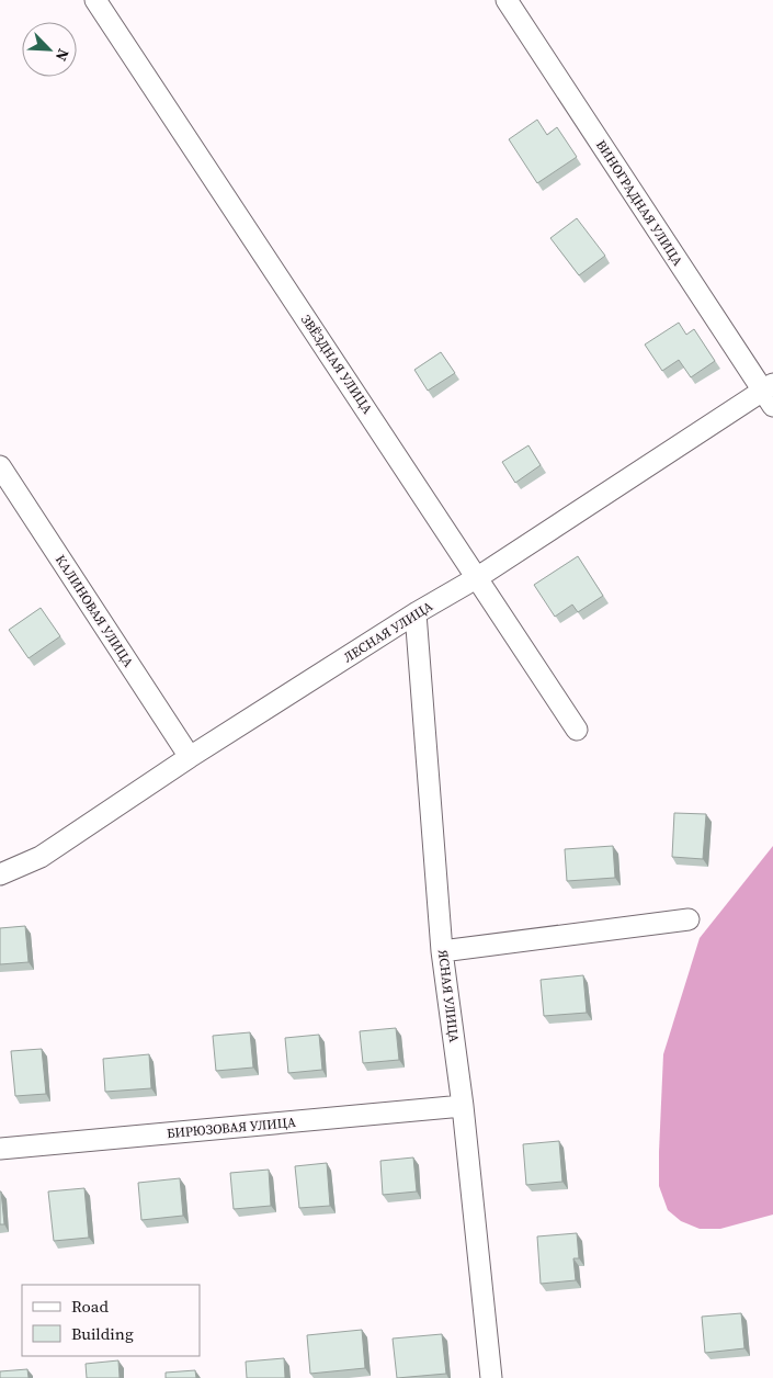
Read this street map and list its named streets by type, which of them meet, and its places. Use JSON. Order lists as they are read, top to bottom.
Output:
{
  "streets": {
    "street": [
      "ВИНОГРАДНАЯ УЛИЦА",
      "ЗВЁЗДНАЯ УЛИЦА",
      "КАЛИНОВАЯ УЛИЦА",
      "ЛЕСНАЯ УЛИЦА",
      "ЯСНАЯ УЛИЦА",
      "БИРЮЗОВАЯ УЛИЦА"
    ]
  },
  "crossings": [
    ["ВИНОГРАДНАЯ УЛИЦА", "ЛЕСНАЯ УЛИЦА"],
    ["ЗВЁЗДНАЯ УЛИЦА", "ЛЕСНАЯ УЛИЦА"],
    ["КАЛИНОВАЯ УЛИЦА", "ЛЕСНАЯ УЛИЦА"],
    ["ЛЕСНАЯ УЛИЦА", "ЯСНАЯ УЛИЦА"],
    ["ЯСНАЯ УЛИЦА", "БИРЮЗОВАЯ УЛИЦА"]
  ],
  "legend": ["Road", "Building"],
  "north": "bottom right"
}
